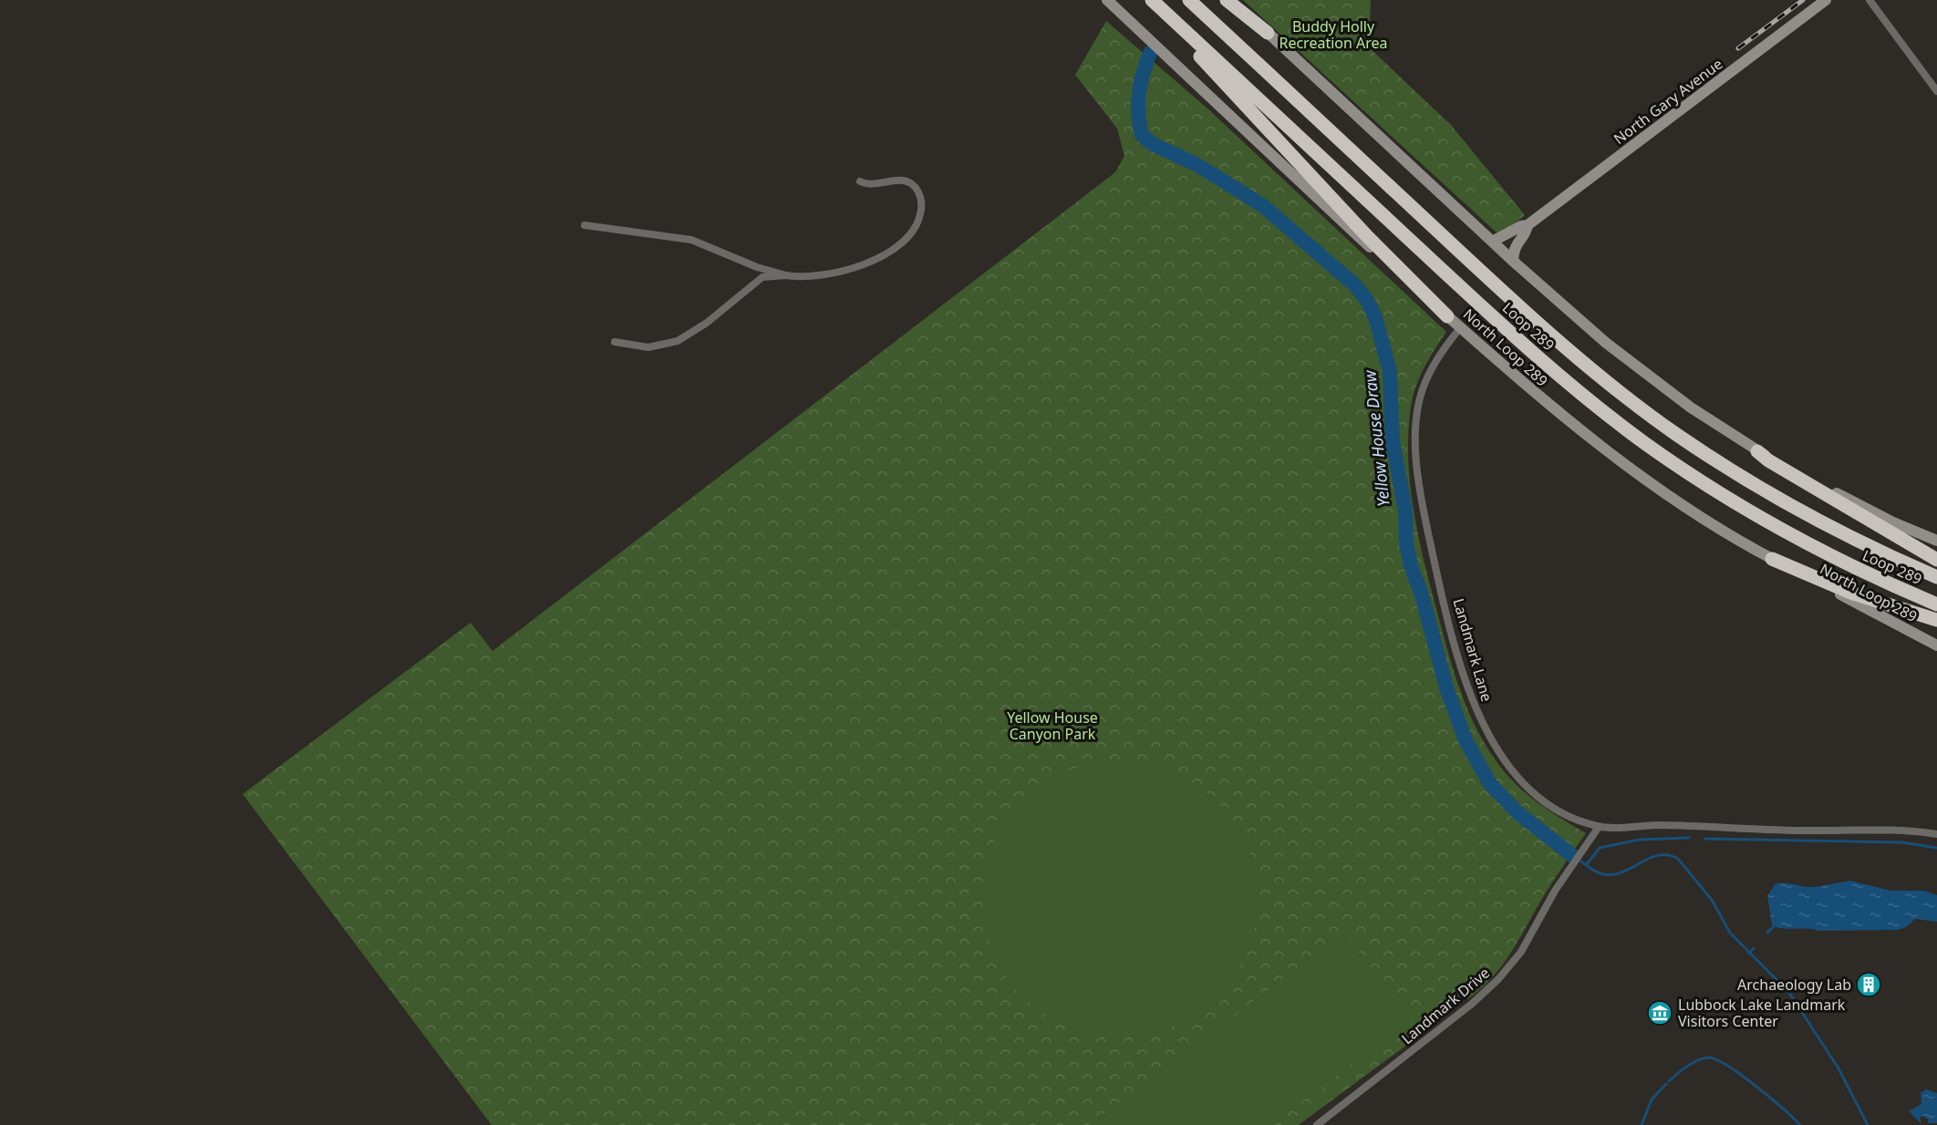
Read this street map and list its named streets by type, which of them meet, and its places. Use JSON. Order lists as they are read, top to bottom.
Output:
{
  "streets": {
    "highway": ["Loop 289"],
    "main road": ["North Gary Avenue", "North Loop 289"],
    "street": ["Landmark Lane", "Landmark Drive"]
  },
  "crossings": [
    ["North Loop 289", "Landmark Lane"],
    ["Landmark Lane", "Landmark Drive"]
  ],
  "water": ["Yellow House Draw"],
  "parks": ["Buddy Holly Recreation Area", "Yellow House Canyon Park"],
  "places": {
    "building": ["Archaeology Lab"],
    "museum": ["Lubbock Lake Landmark Visitors Center"]
  }
}
